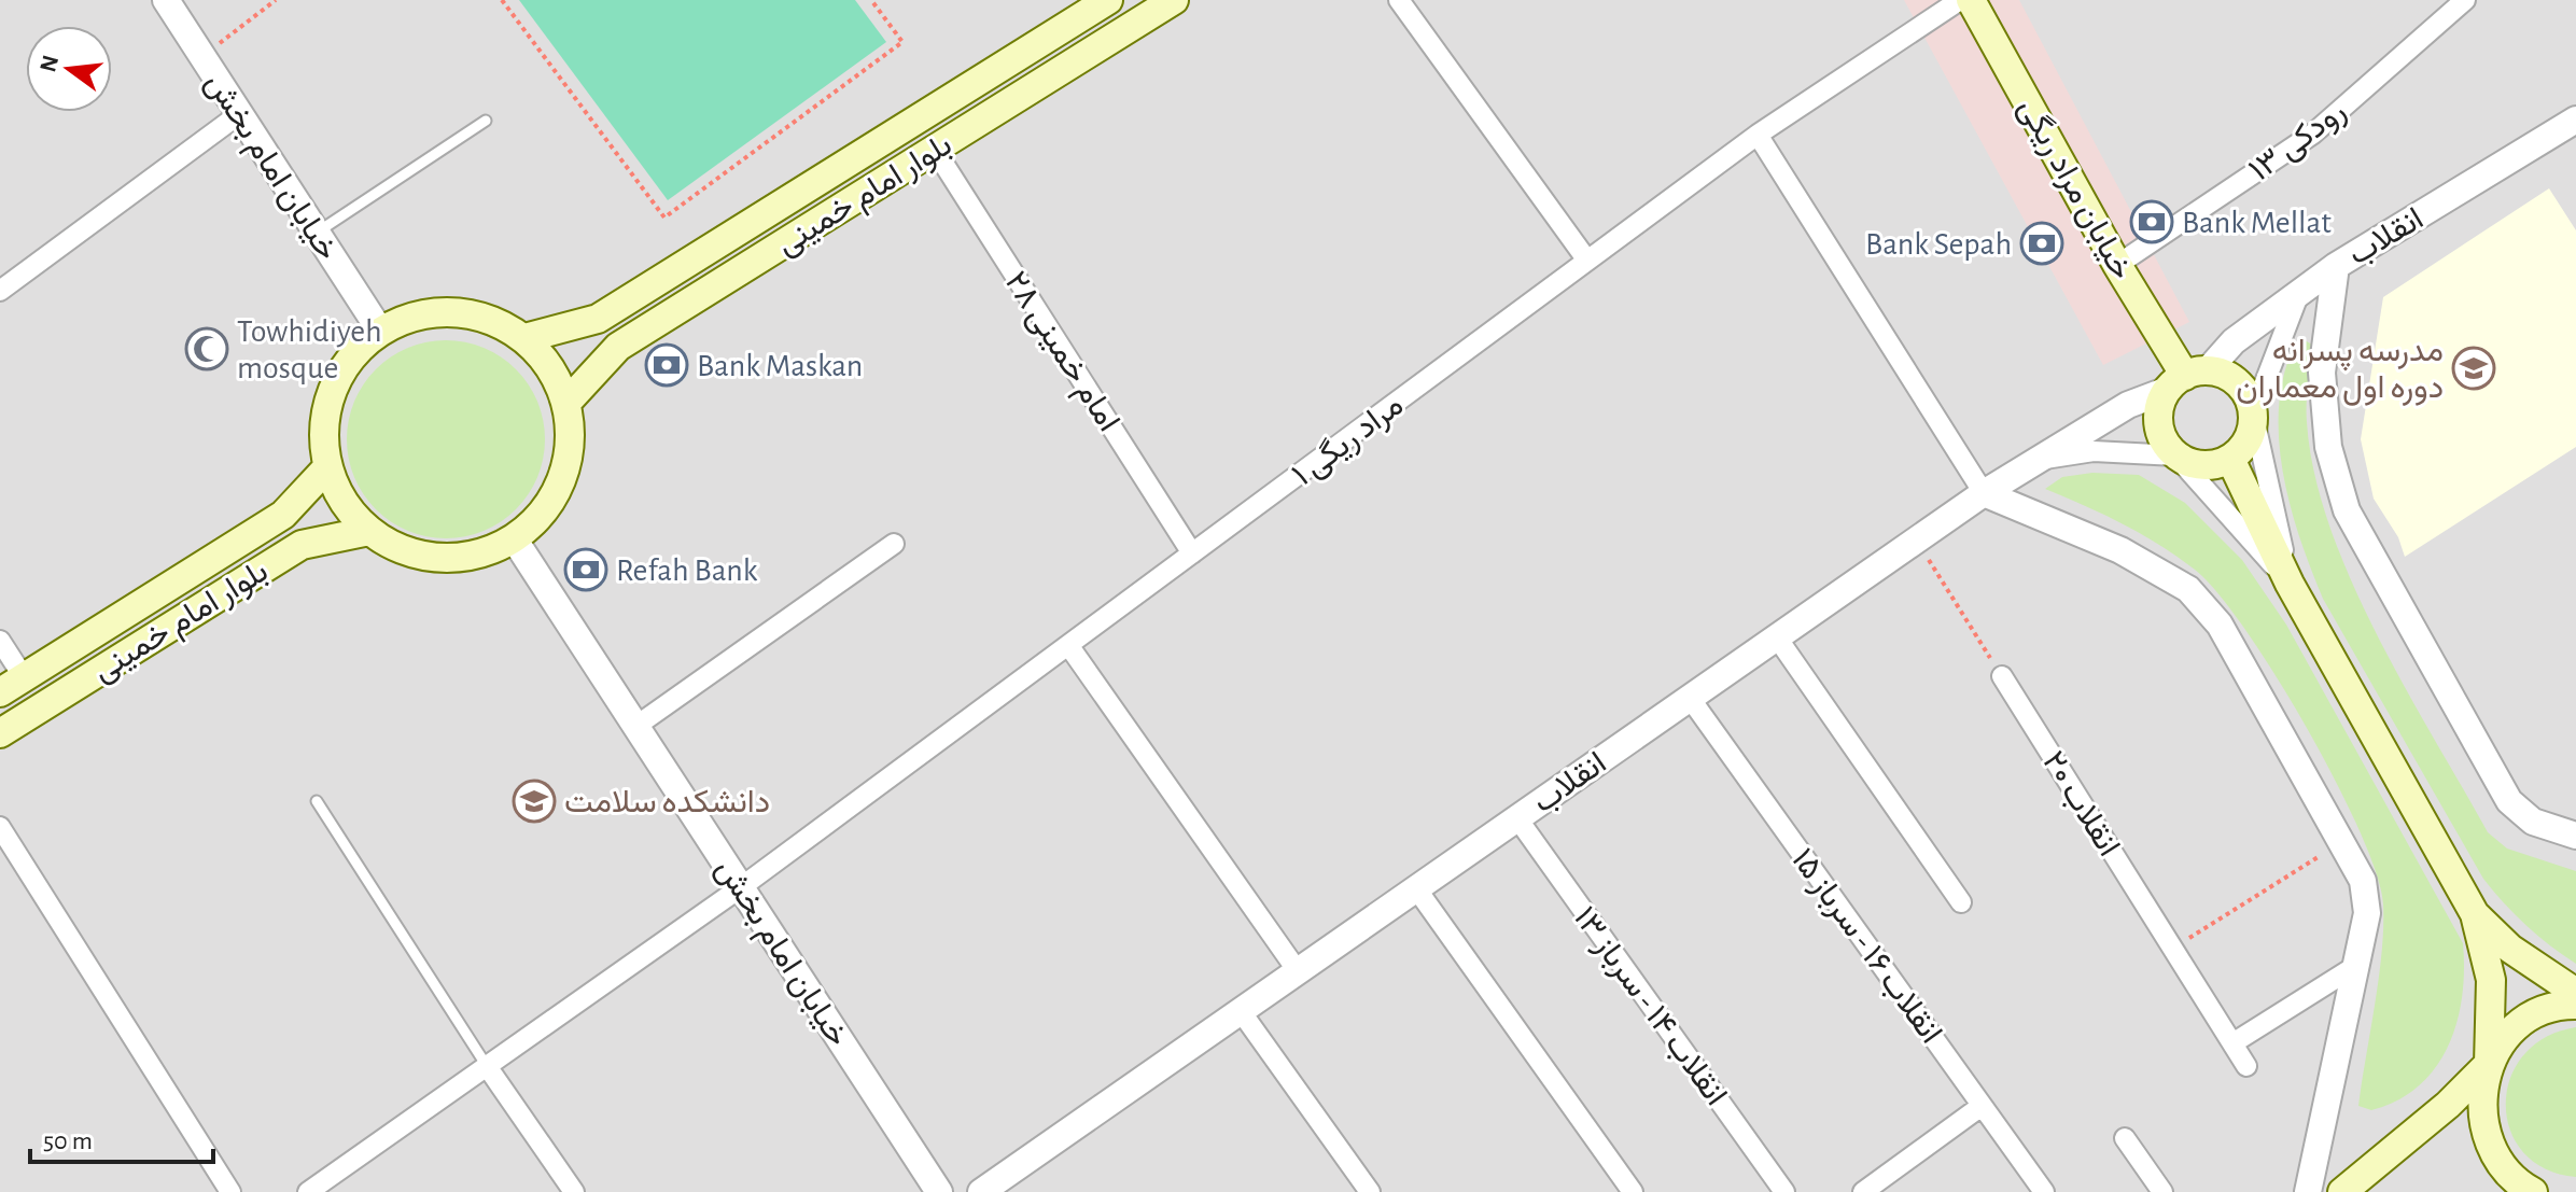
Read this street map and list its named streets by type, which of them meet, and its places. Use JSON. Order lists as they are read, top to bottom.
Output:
{
  "streets": {
    "main road": ["خیابان مراد ریگی", "بلوار امام خمینی"],
    "street": [
      "رودکی ۱۳",
      "خیابان امام بخش",
      "انقلاب",
      "امام خمینی ۲۸",
      "مراد ریگی ۱",
      "انقلاب ۲۰",
      "انقلاب ۱۶ - سرباز ۱۵",
      "انقلاب ۱۴ - سرباز ۱۳"
    ]
  },
  "crossings": [
    ["رودکی ۱۳", "خیابان مراد ریگی"],
    ["خیابان امام بخش", "بلوار امام خمینی"],
    ["خیابان امام بخش", "مراد ریگی ۱"],
    ["خیابان مراد ریگی", "انقلاب"],
    ["بلوار امام خمینی", "امام خمینی ۲۸"],
    ["انقلاب", "انقلاب ۱۶ - سرباز ۱۵"],
    ["انقلاب", "انقلاب ۱۴ - سرباز ۱۳"],
    ["امام خمینی ۲۸", "مراد ریگی ۱"]
  ],
  "places": {
    "bank": [
      "Bank Mellat",
      "Bank Sepah",
      "Bank Maskan",
      "Refah Bank"
    ],
    "mosque": ["Towhidiyeh mosque"],
    "school or university": ["مدرسه پسرانه دوره اول معماران", "دانشکده سلامت"]
  },
  "scale_bar": "50 m",
  "north": "left"
}
